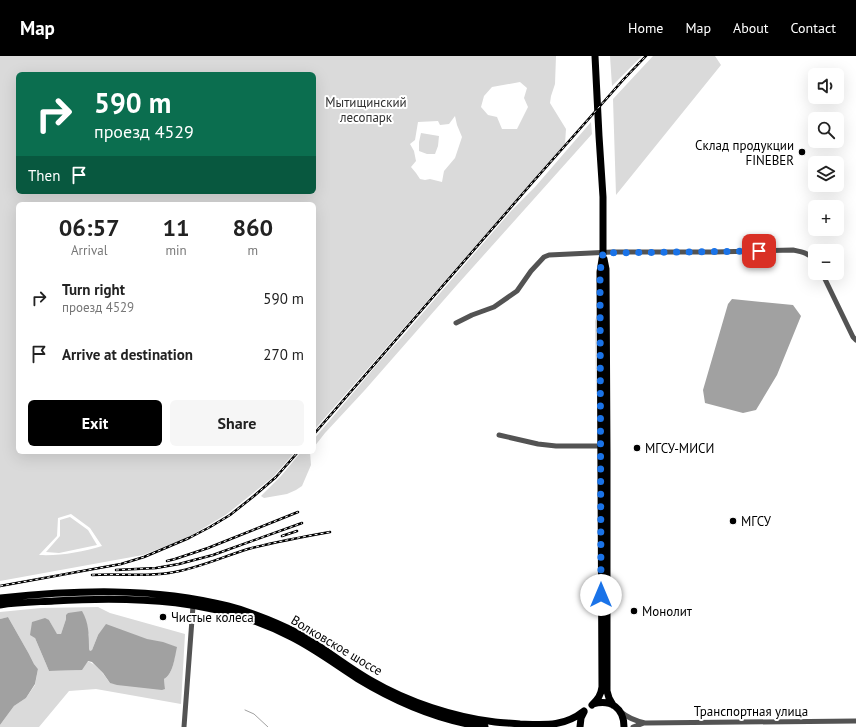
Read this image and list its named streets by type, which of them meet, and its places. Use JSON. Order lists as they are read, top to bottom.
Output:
{
  "streets": {
    "main road": ["Волковское шоссе"],
    "street": ["Транспортная улица"]
  },
  "parks": ["Мытищинский лесопарк"],
  "places": [
    "Склад продукции FINEBER",
    "МГСУ-МИСИ",
    "МГСУ",
    "Монолит",
    "Чистые колеса"
  ],
  "page": {
    "header": "Map",
    "nav": [
      "Home",
      "Map",
      "About",
      "Contact"
    ],
    "map_buttons": ["+", "−"],
    "turn": ["590 m", "проезд 4529"],
    "then": "Then",
    "eta": [
      "06:57",
      "Arrival",
      "11",
      "min",
      "860",
      "m"
    ],
    "list": [
      {
        "name": "Turn right",
        "note": "проезд 4529",
        "value": "590 m"
      },
      {
        "name": "Arrive at destination",
        "value": "270 m"
      }
    ],
    "buttons": ["Exit", "Share"]
  }
}
